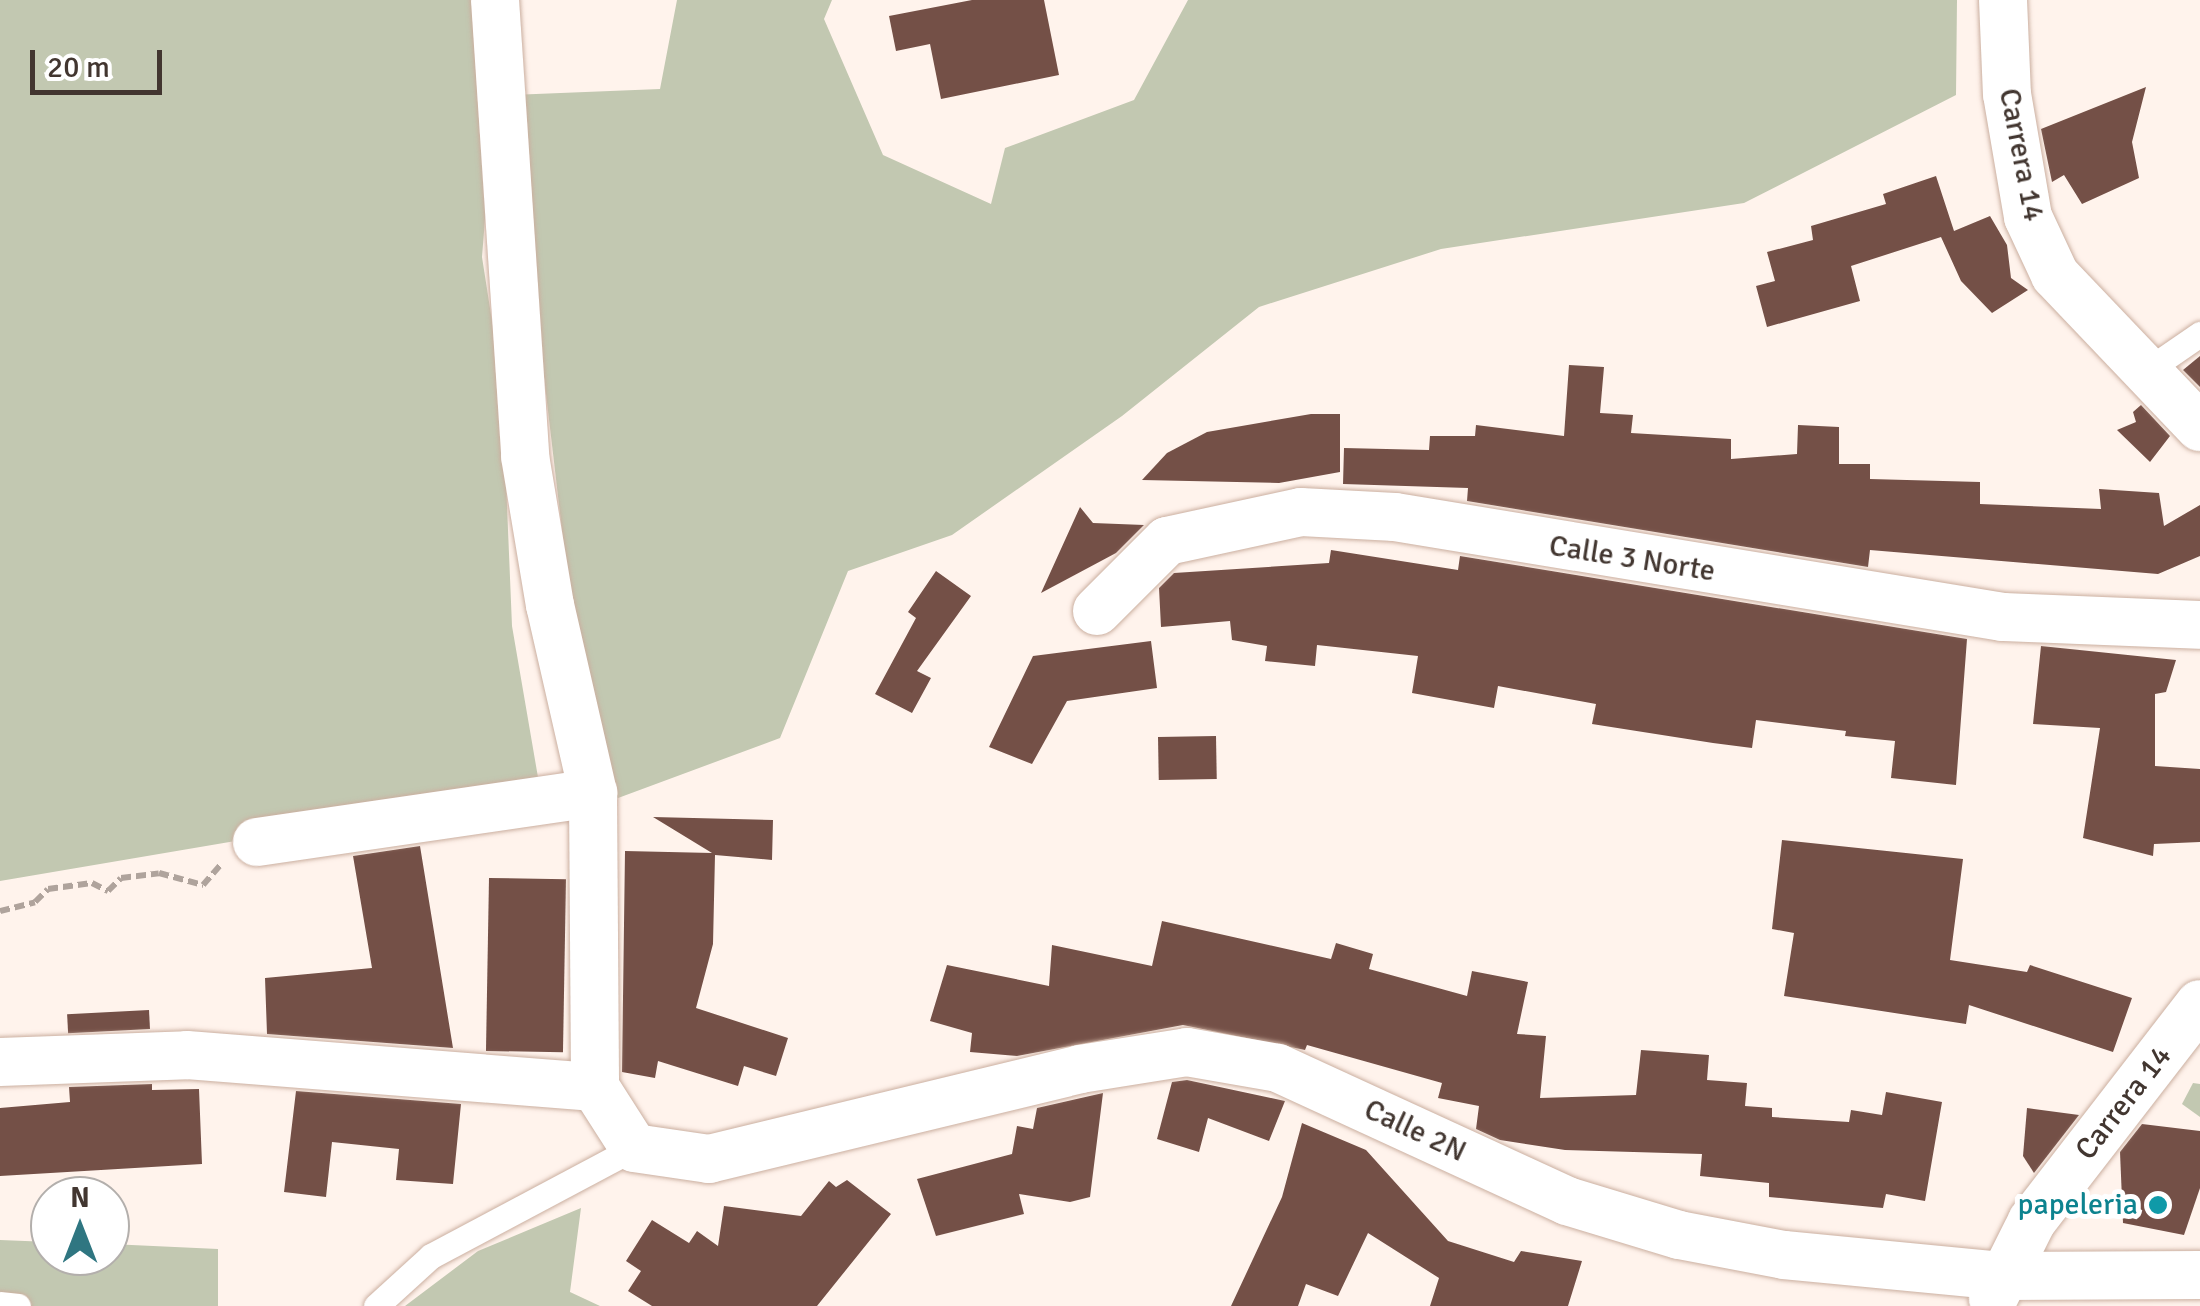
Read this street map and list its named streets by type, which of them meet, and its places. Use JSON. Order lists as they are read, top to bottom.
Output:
{
  "streets": {
    "street": ["Carrera 14", "Calle 3 Norte", "Calle 2N"]
  },
  "crossings": [
    ["Carrera 14", "Calle 2N"]
  ],
  "places": ["papeleria"],
  "scale_bar": "20 m",
  "north": "top"
}
